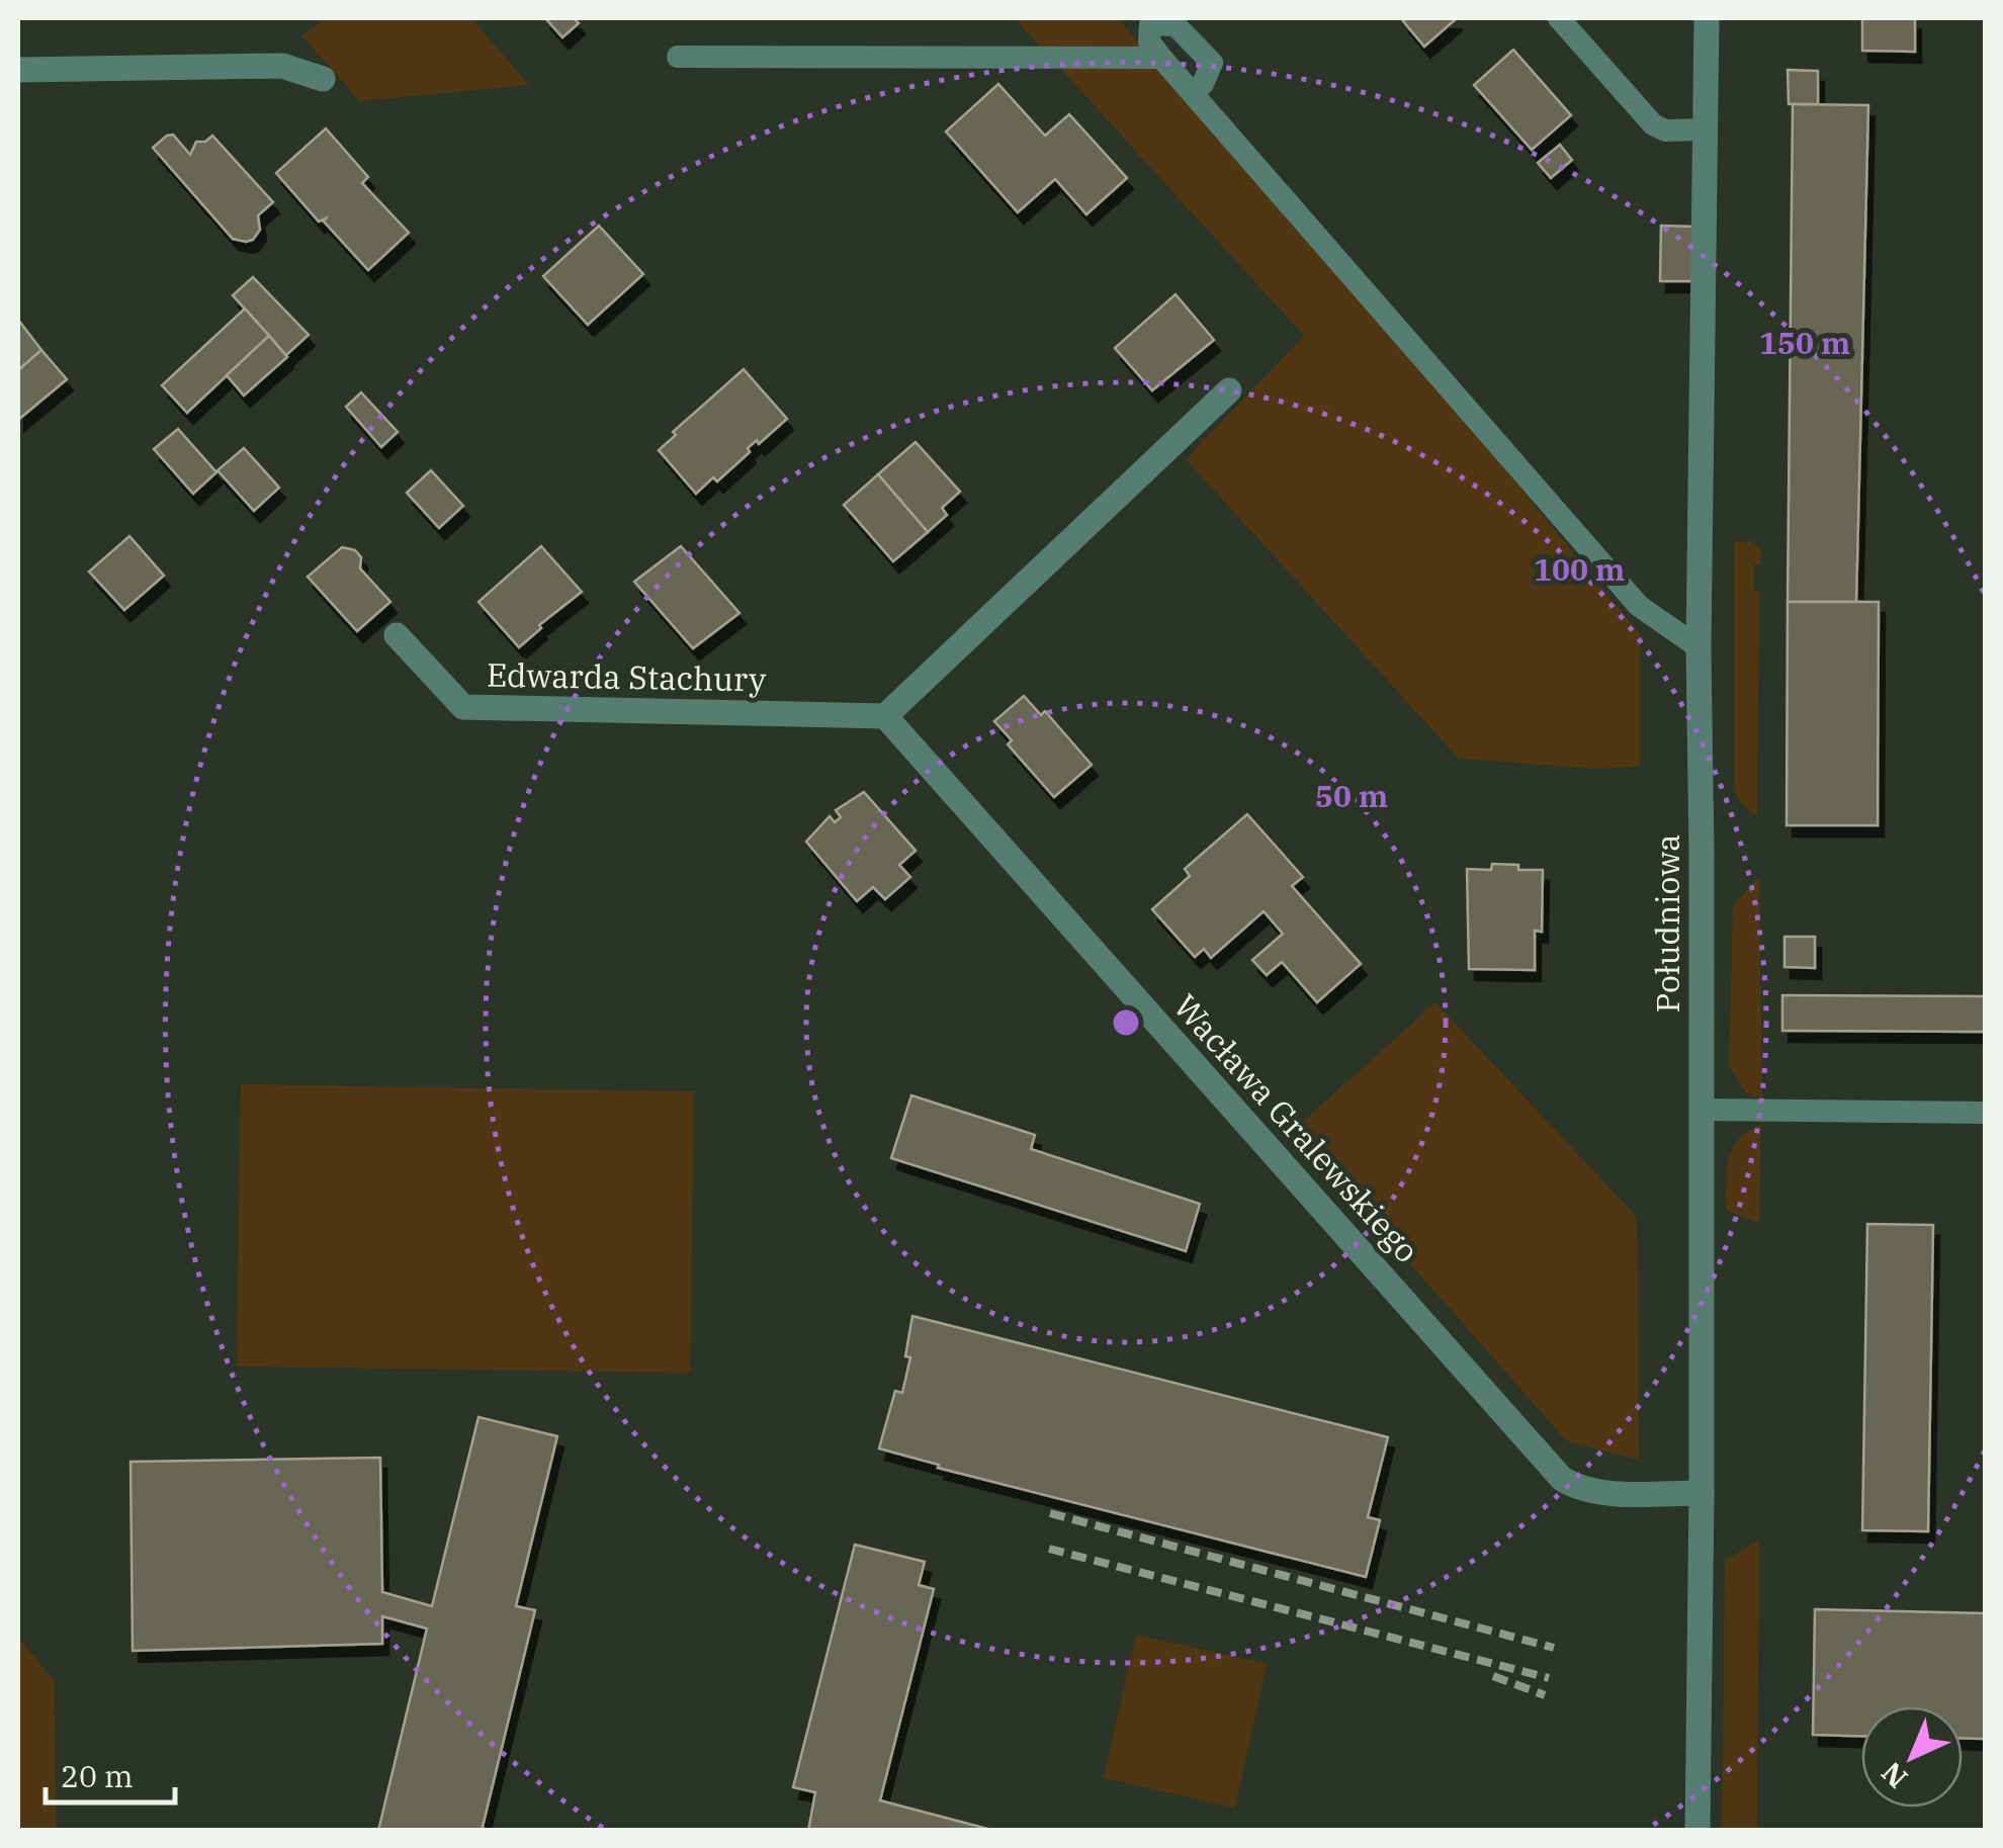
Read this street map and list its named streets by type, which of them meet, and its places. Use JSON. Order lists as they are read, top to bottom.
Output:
{
  "streets": {
    "street": ["Edwarda Stachury", "Południowa", "Wacława Gralewskiego"]
  },
  "crossings": [
    ["Edwarda Stachury", "Wacława Gralewskiego"],
    ["Południowa", "Wacława Gralewskiego"]
  ],
  "scale_bar": "20 m",
  "north": "bottom left",
  "rings": ["150 m", "100 m", "50 m"]
}
